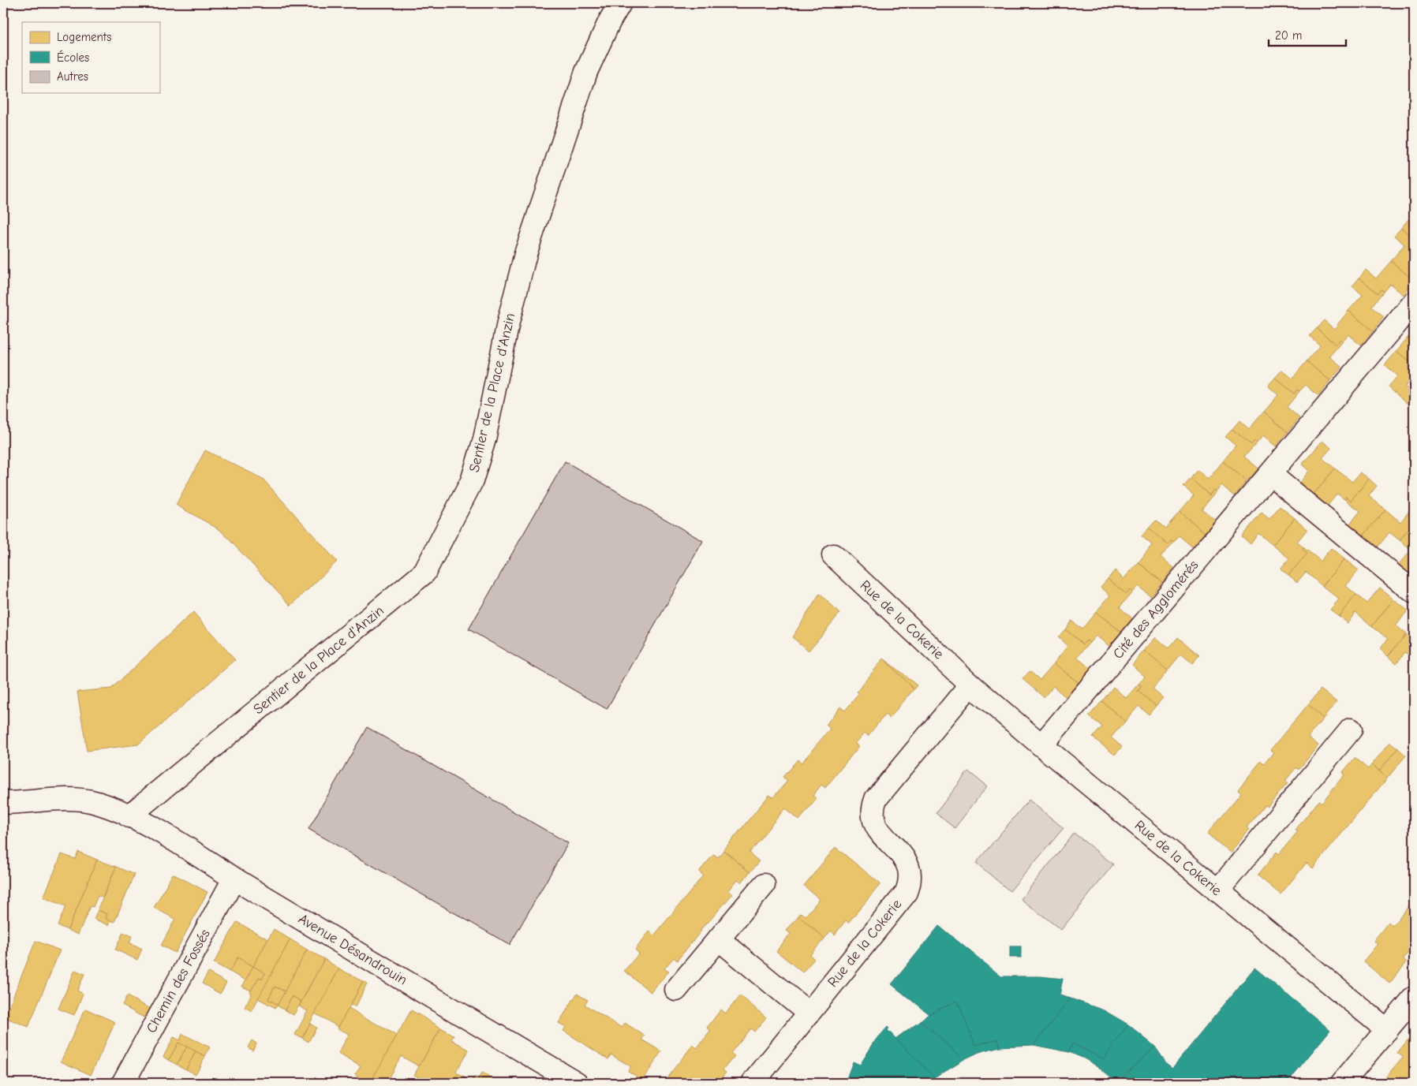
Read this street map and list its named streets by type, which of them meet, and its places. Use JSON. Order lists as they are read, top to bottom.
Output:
{
  "streets": {
    "street": [
      "Sentier de la Place d'Anzin",
      "Cité des Agglomérés",
      "Rue de la Cokerie",
      "Avenue Désandrouin",
      "Chemin des Fossés"
    ]
  },
  "crossings": [
    ["Sentier de la Place d'Anzin", "Avenue Désandrouin"],
    ["Cité des Agglomérés", "Rue de la Cokerie"],
    ["Avenue Désandrouin", "Chemin des Fossés"]
  ],
  "legend": ["Logements", "Écoles", "Autres"],
  "scale_bar": "20 m"
}
